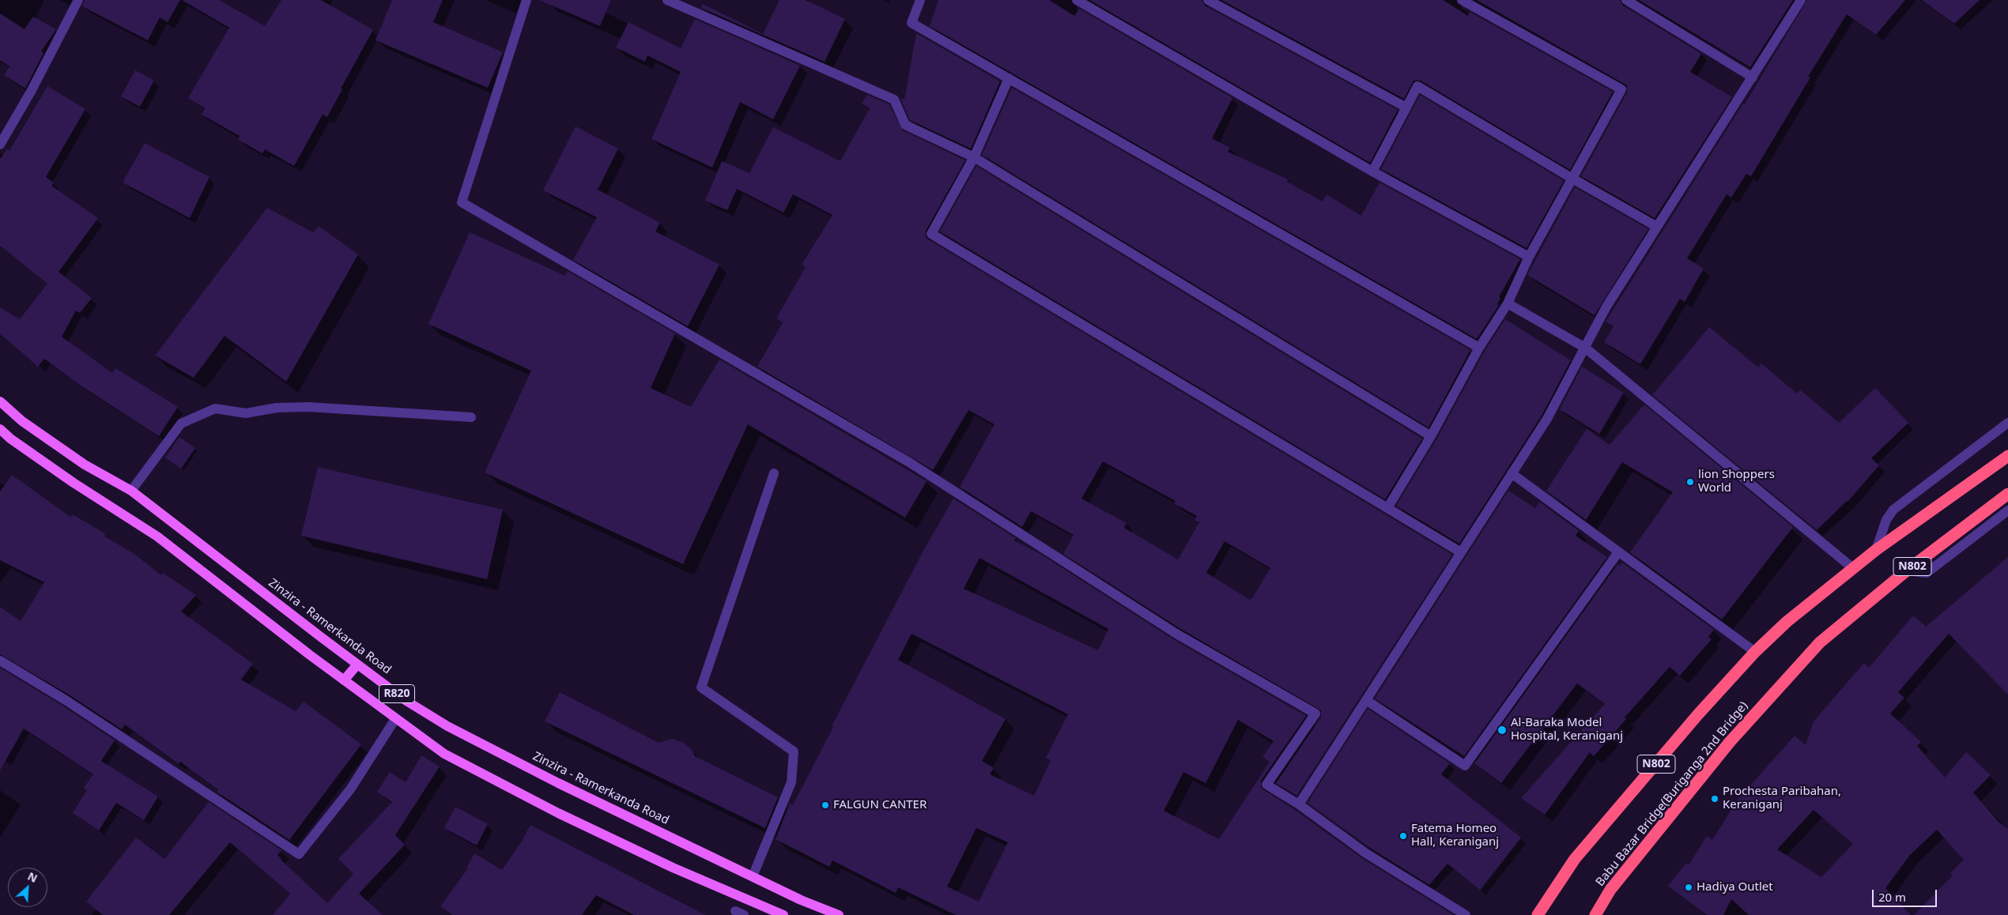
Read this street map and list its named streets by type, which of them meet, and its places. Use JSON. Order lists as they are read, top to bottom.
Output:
{
  "streets": {
    "highway": ["N802", "Babu Bazar Bridge(Buriganga 2nd Bridge)"],
    "main road": ["Zinzira - Ramerkanda Road", "R820"]
  },
  "places": [
    "lion Shoppers World",
    "Al-Baraka Model Hospital, Keraniganj",
    "Prochesta Paribahan, Keraniganj",
    "FALGUN CANTER",
    "Fatema Homeo Hall, Keraniganj",
    "Hadiya Outlet"
  ],
  "scale_bar": "20 m",
  "north": "top right"
}
